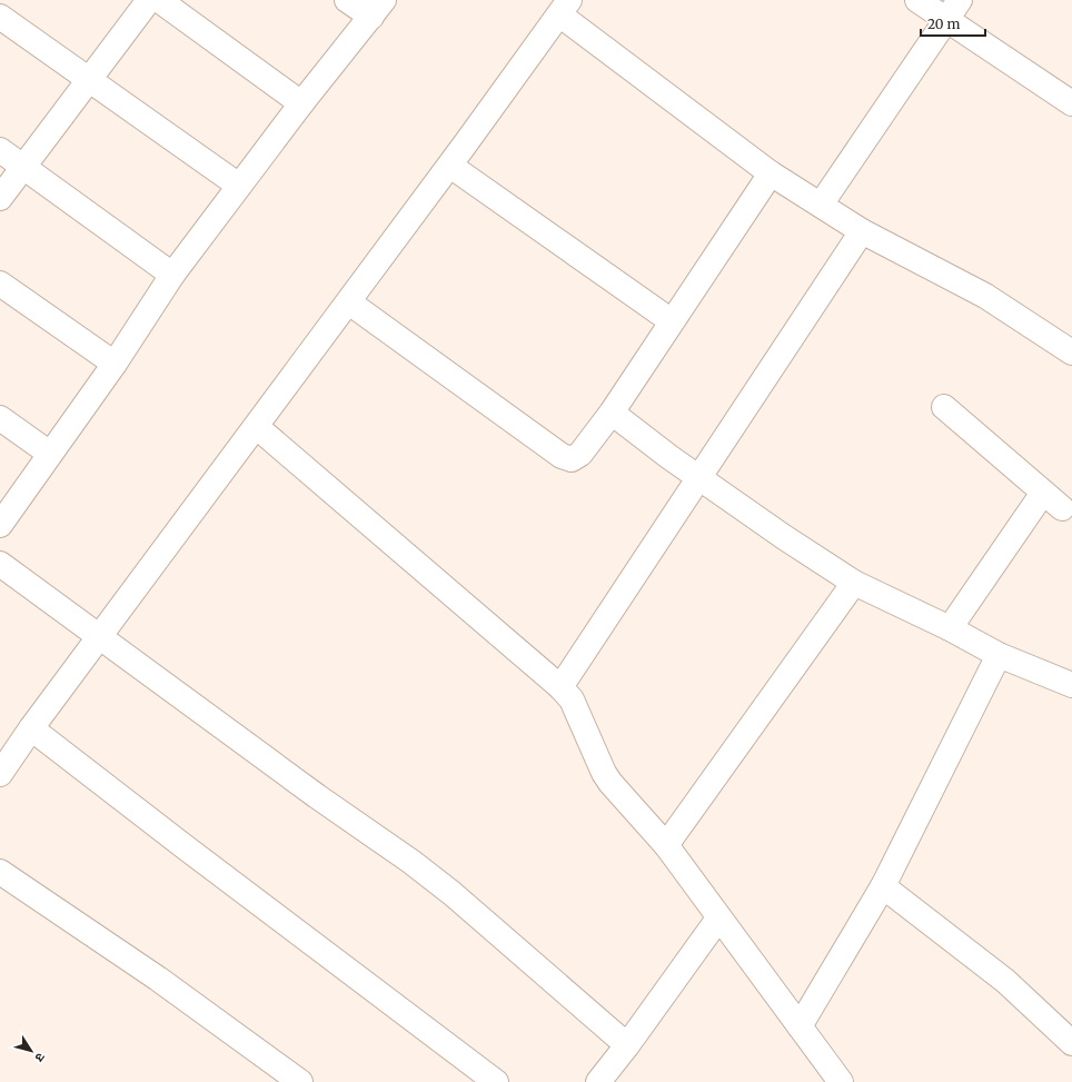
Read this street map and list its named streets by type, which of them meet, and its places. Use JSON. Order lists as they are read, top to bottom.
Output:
{
  "scale_bar": "20 m",
  "north": "bottom right"
}
